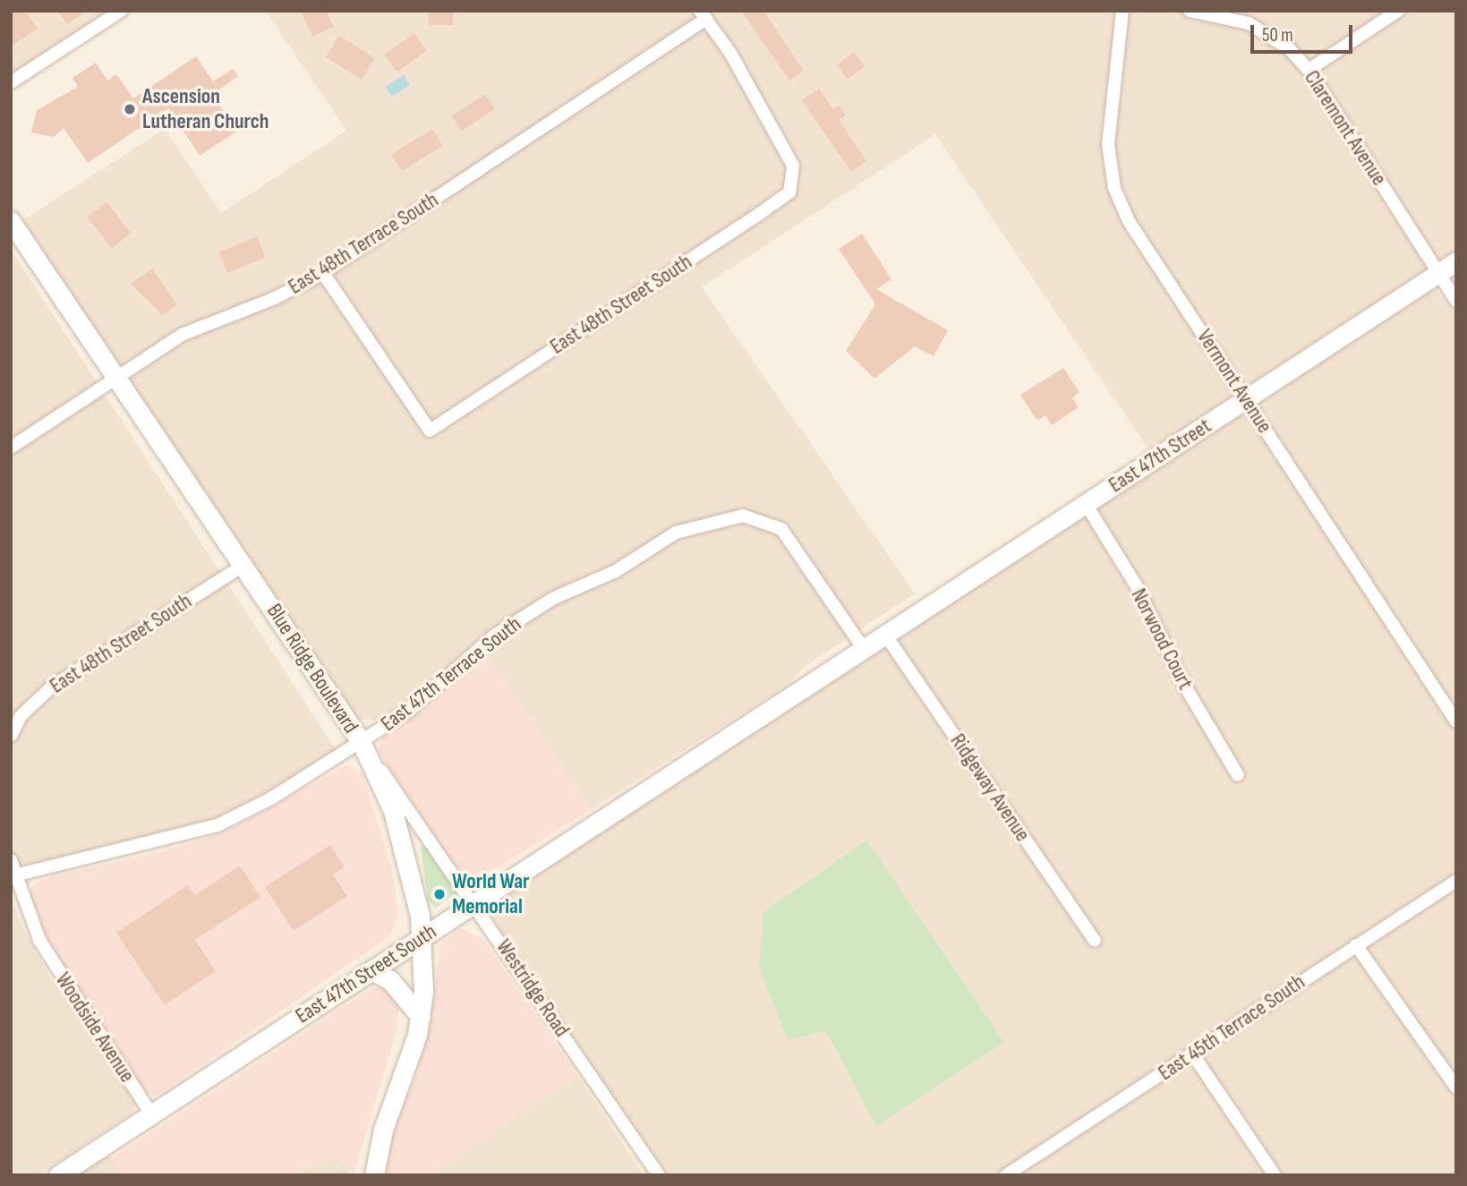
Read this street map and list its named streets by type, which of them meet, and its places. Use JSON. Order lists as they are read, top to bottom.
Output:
{
  "streets": {
    "main road": ["East 47th Street", "Blue Ridge Boulevard", "East 47th Street South"],
    "street": [
      "Claremont Avenue",
      "East 48th Terrace South",
      "East 48th Street South",
      "Vermont Avenue",
      "Norwood Court",
      "East 47th Terrace South",
      "Ridgeway Avenue",
      "Westridge Road",
      "Woodside Avenue",
      "East 45th Terrace South"
    ]
  },
  "crossings": [
    ["Claremont Avenue", "East 47th Street"],
    ["East 48th Terrace South", "East 48th Street South"],
    ["East 48th Terrace South", "Blue Ridge Boulevard"],
    ["East 48th Street South", "Blue Ridge Boulevard"],
    ["Vermont Avenue", "East 47th Street"],
    ["East 47th Street", "Norwood Court"],
    ["East 47th Street", "East 47th Terrace South"],
    ["East 47th Street", "Ridgeway Avenue"],
    ["East 47th Street", "East 47th Street South"],
    ["Blue Ridge Boulevard", "East 47th Terrace South"],
    ["Blue Ridge Boulevard", "East 47th Street South"],
    ["Blue Ridge Boulevard", "Westridge Road"],
    ["East 47th Terrace South", "East 47th Street South"],
    ["East 47th Terrace South", "Westridge Road"],
    ["East 47th Terrace South", "Woodside Avenue"],
    ["East 47th Street South", "Westridge Road"],
    ["East 47th Street South", "Woodside Avenue"]
  ],
  "places": ["Ascension Lutheran Church", "World War Memorial"],
  "scale_bar": "50 m"
}
